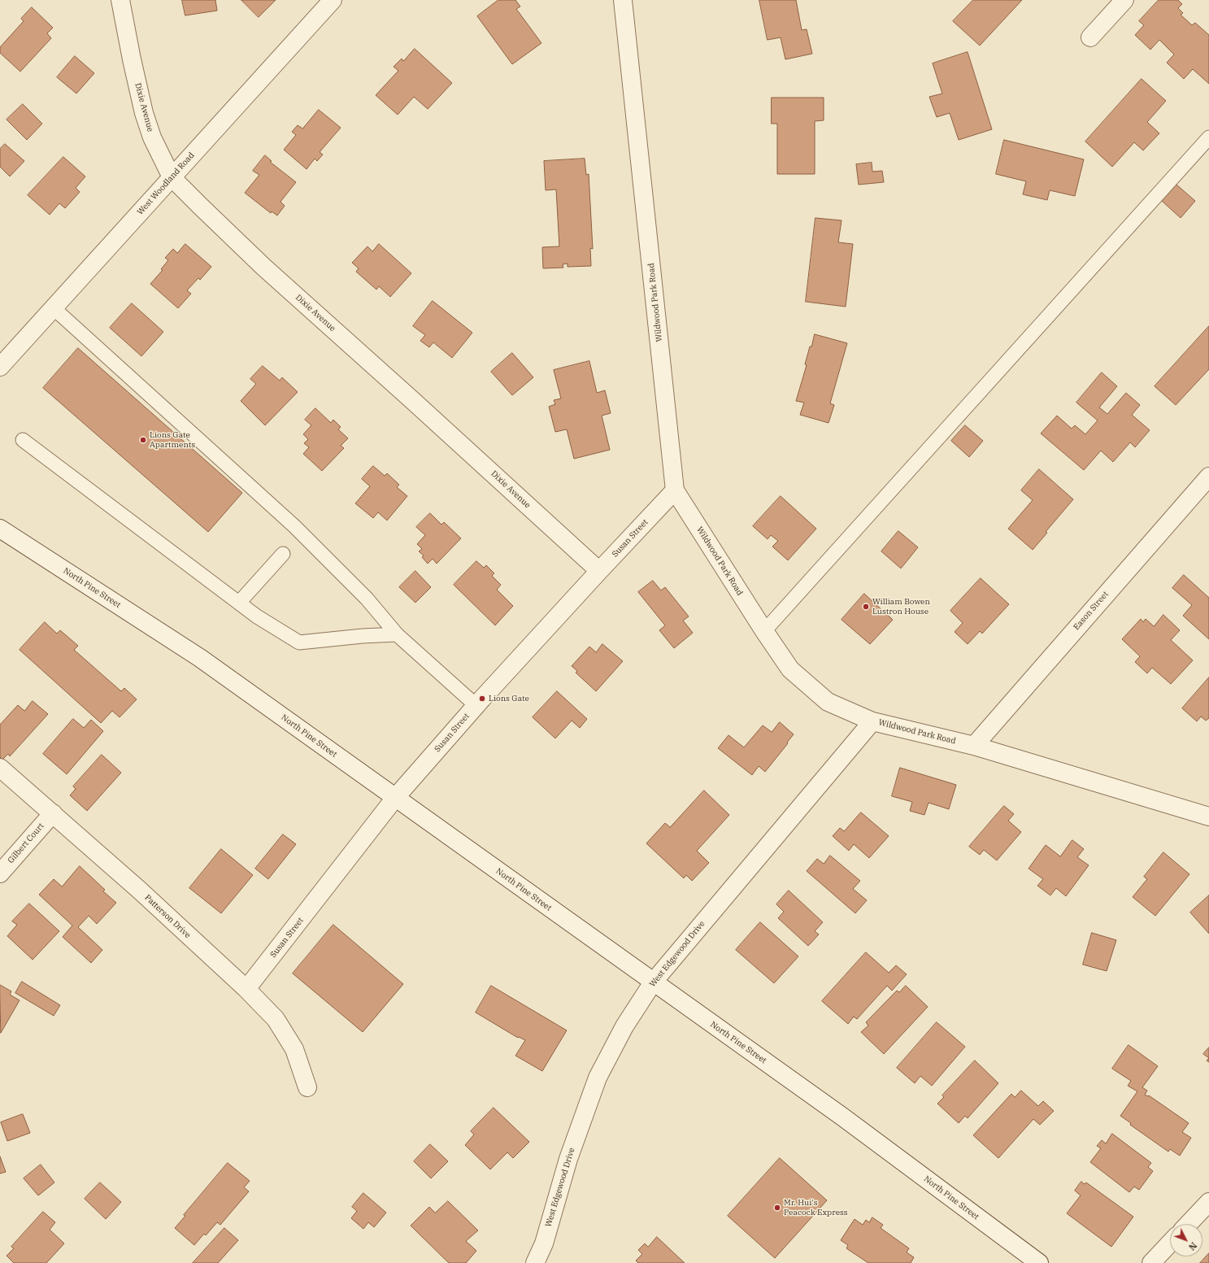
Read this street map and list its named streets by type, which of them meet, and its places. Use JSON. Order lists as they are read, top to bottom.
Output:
{
  "streets": {
    "street": [
      "Dixie Avenue",
      "West Woodland Road",
      "Wildwood Park Road",
      "Susan Street",
      "North Pine Street",
      "Eason Street",
      "Gilbert Court",
      "Patterson Drive",
      "West Edgewood Drive"
    ]
  },
  "crossings": [
    ["Dixie Avenue", "West Woodland Road"],
    ["Dixie Avenue", "Susan Street"],
    ["Wildwood Park Road", "Susan Street"],
    ["Wildwood Park Road", "Eason Street"],
    ["Wildwood Park Road", "West Edgewood Drive"],
    ["Susan Street", "North Pine Street"],
    ["Susan Street", "Patterson Drive"],
    ["North Pine Street", "West Edgewood Drive"],
    ["Gilbert Court", "Patterson Drive"]
  ],
  "places": [
    "Lions Gate Apartments",
    "William Bowen Lustron House",
    "Lions Gate",
    "Mr. Hui's Peacock Express"
  ],
  "north": "bottom right"
}
